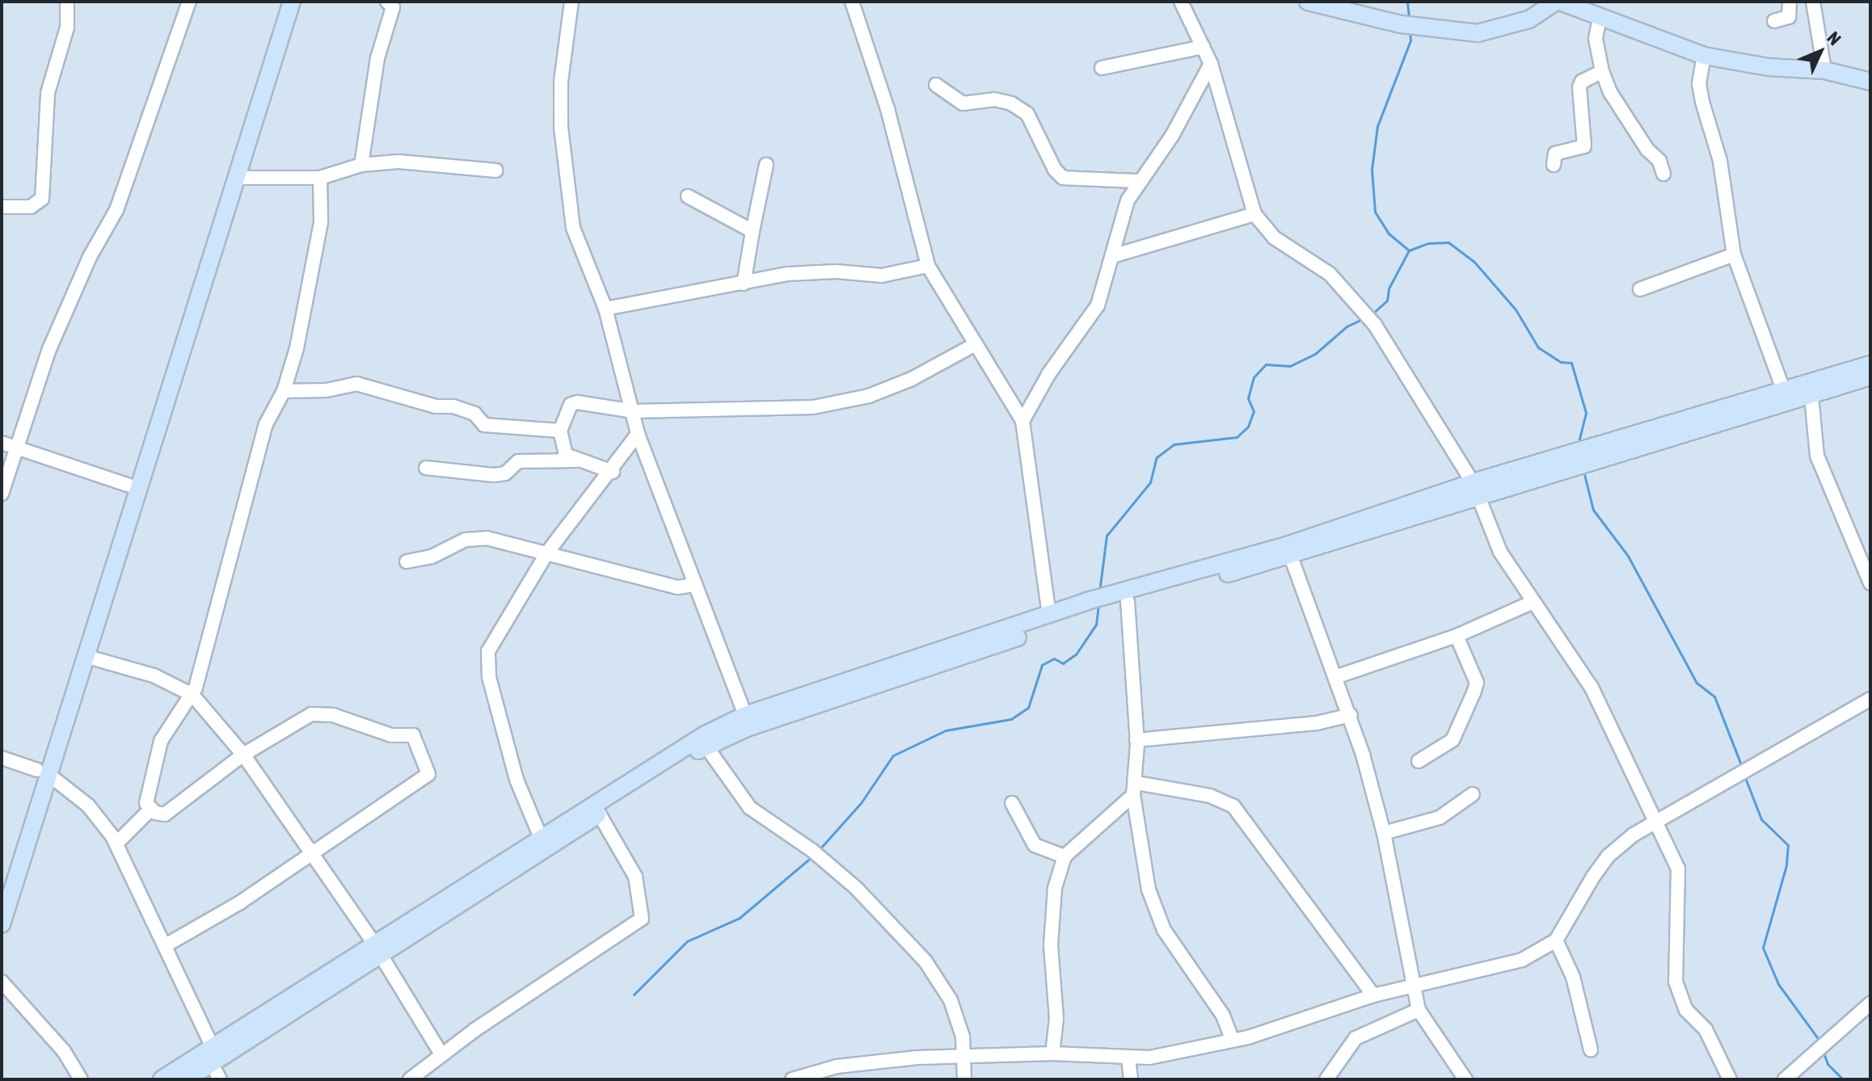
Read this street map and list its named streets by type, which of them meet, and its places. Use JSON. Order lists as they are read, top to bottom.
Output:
{
  "north": "top right"
}
